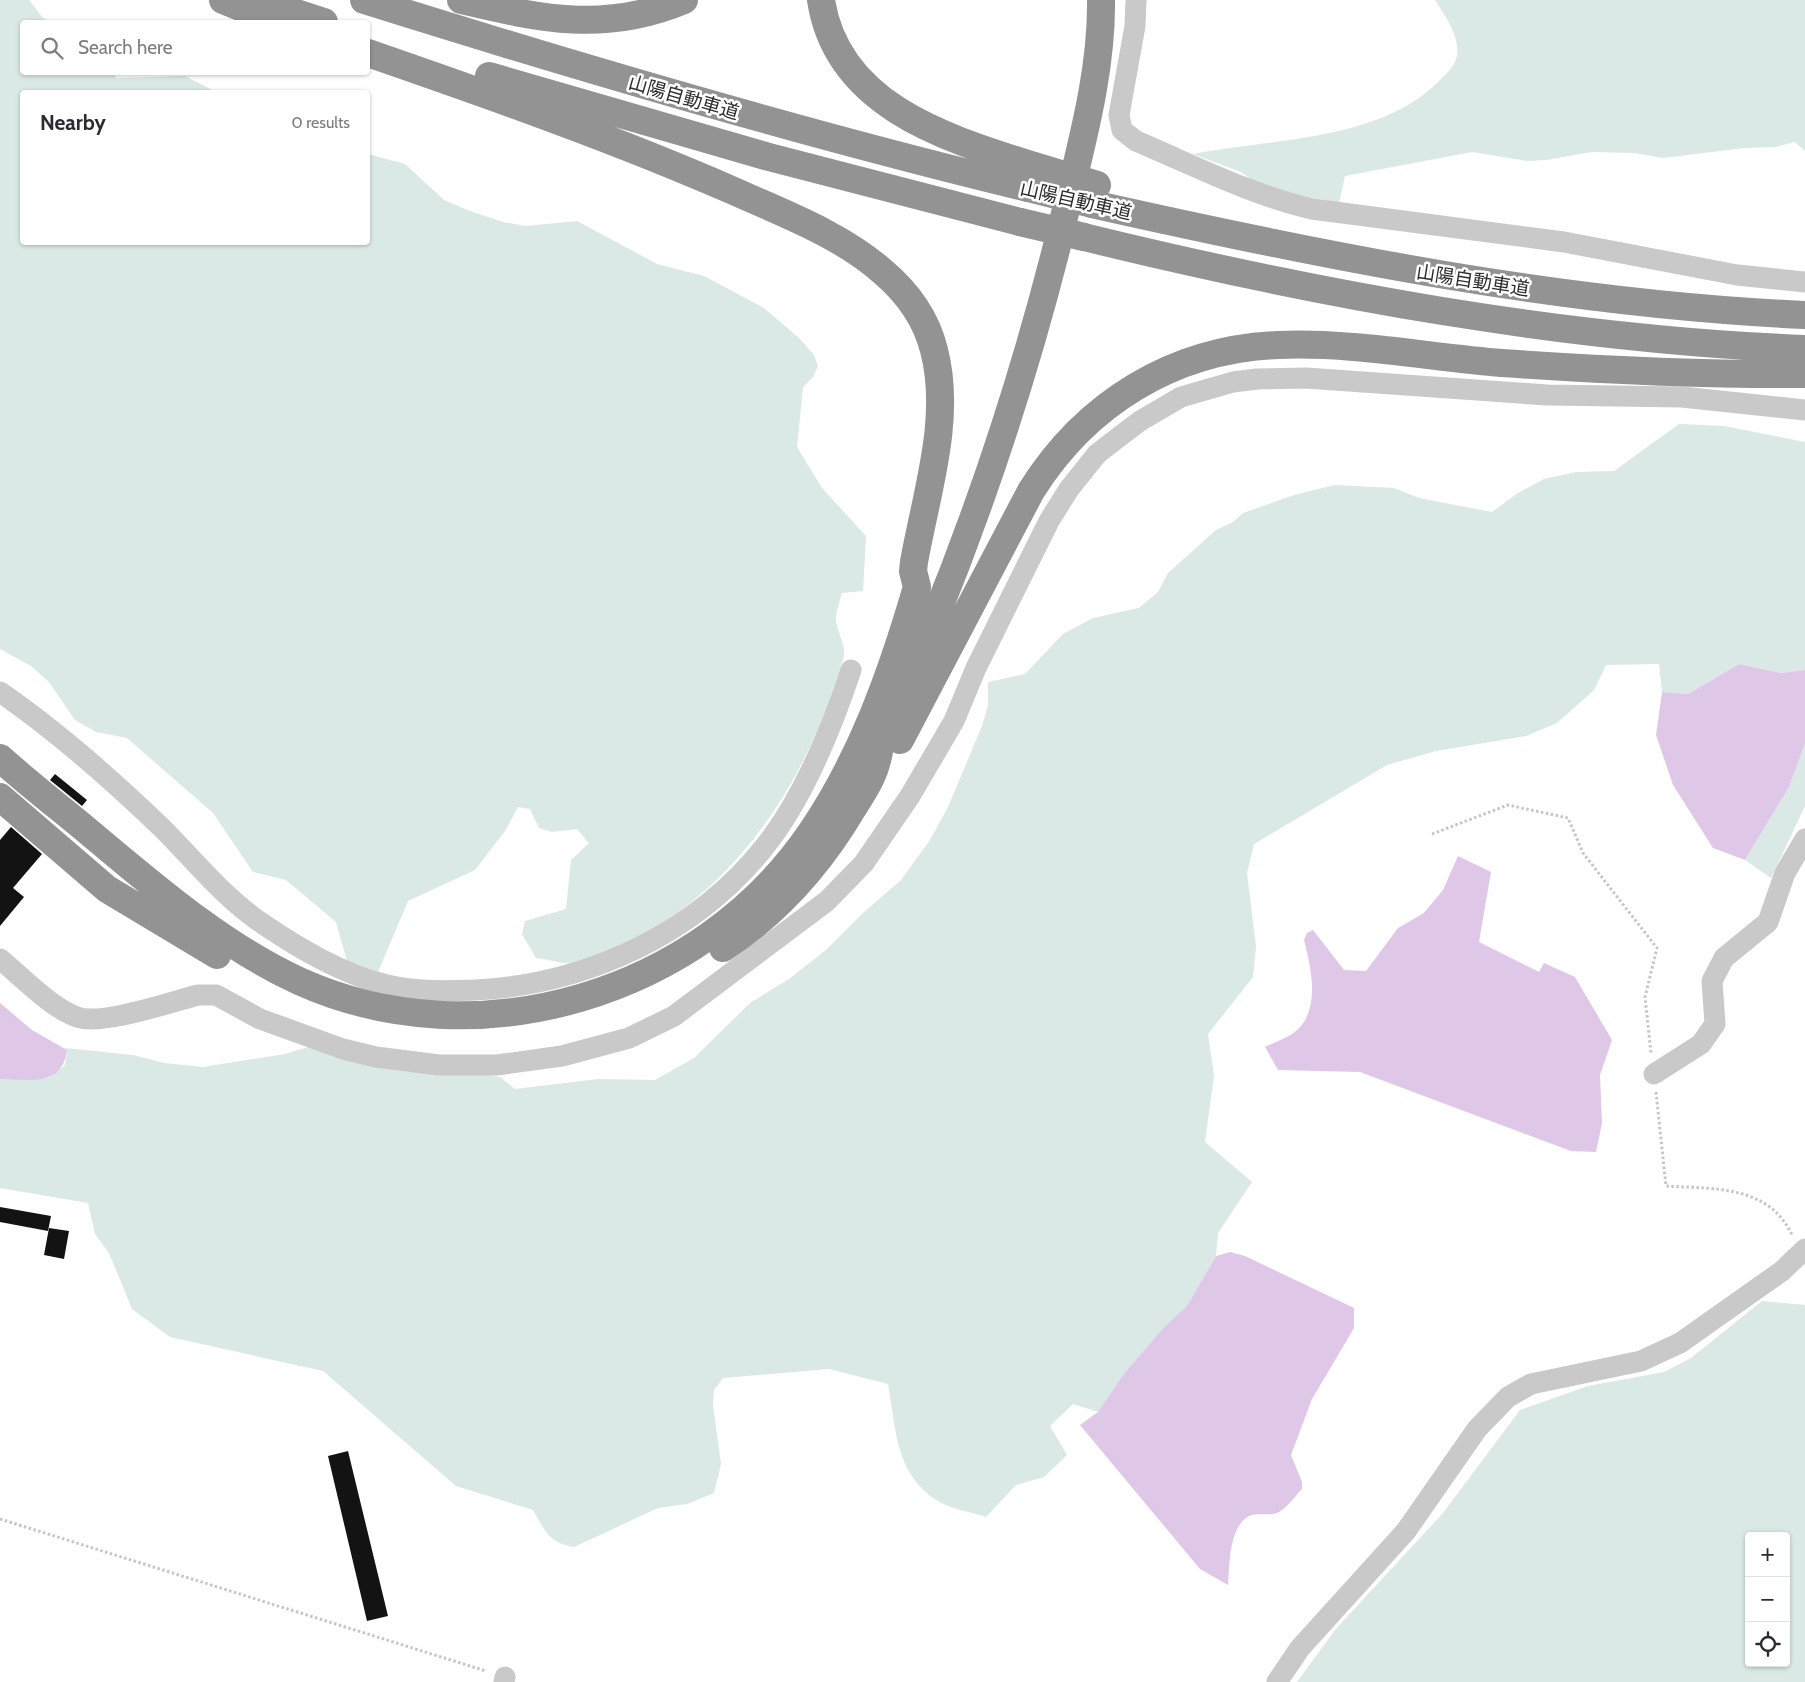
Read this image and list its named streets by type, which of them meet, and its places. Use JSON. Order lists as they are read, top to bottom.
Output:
{
  "streets": {
    "highway": ["山陽自動車道"]
  },
  "page": {
    "search": "Search here",
    "heading": ["Nearby", "0 results"],
    "map_buttons": ["+", "−"]
  }
}
